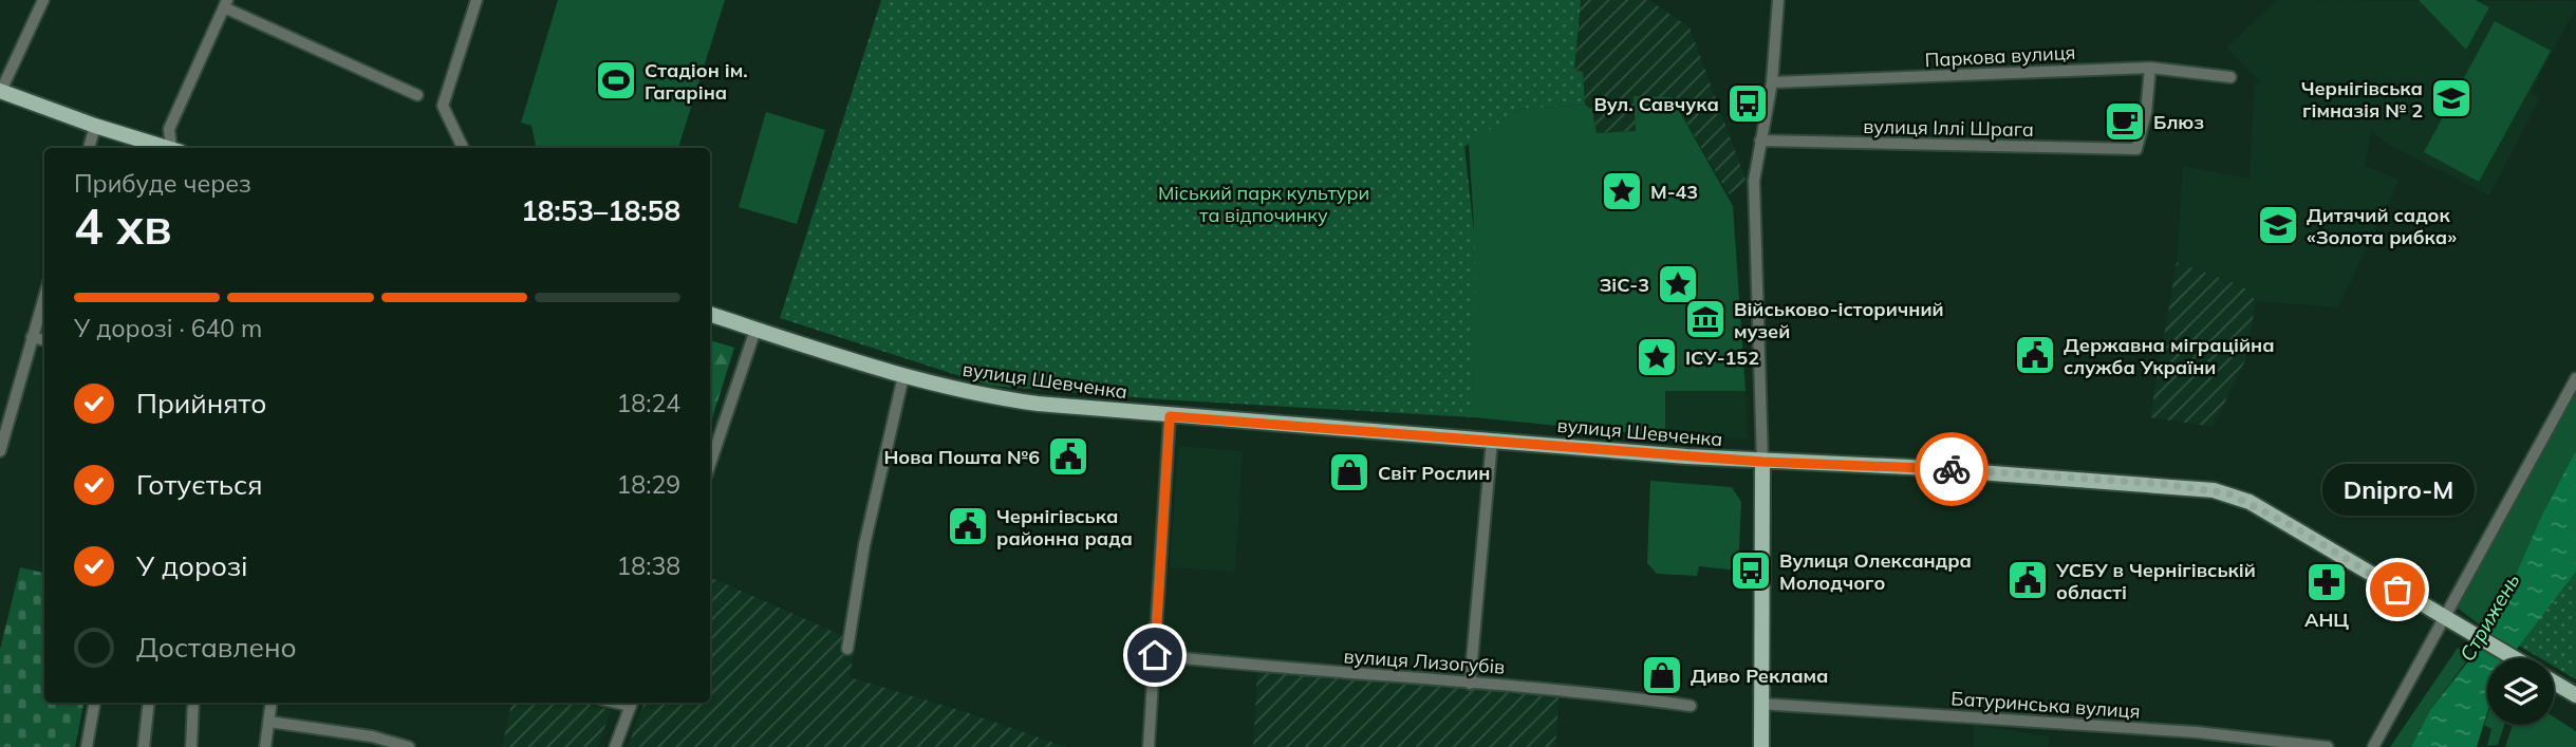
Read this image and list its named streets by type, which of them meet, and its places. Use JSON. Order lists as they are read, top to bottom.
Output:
{
  "streets": {
    "main road": ["вулиця Шевченка"],
    "street": [
      "Паркова вулиця",
      "вулиця Іллі Шрага",
      "вулиця Лизогубів",
      "Батуринська вулиця"
    ]
  },
  "crossings": [
    ["Паркова вулиця", "вулиця Іллі Шрага"]
  ],
  "water": ["Стрижень"],
  "parks": ["Міський парк культури та відпочинку"],
  "places": {
    "sports": ["Стадіон ім. Гагаріна"],
    "school or university": ["Чернігівська гімназія № 2", "Дитячий садок «Золота рибка»"],
    "bus stop": ["Вул. Савчука", "Вулиця Олександра Молодчого"],
    "cafe": ["Блюз"],
    "place": ["М-43", "ЗіС-3", "ІСУ-152"],
    "museum": ["Військово-історичний музей"],
    "public building": [
      "Державна міграційна служба України",
      "Нова Пошта №6",
      "Чернігівська районна рада",
      "УСБУ в Чернігівській області"
    ],
    "shop": ["Світ Рослин", "Диво Реклама"],
    "pharmacy": ["АНЦ"],
    "other": ["Dnipro-M"]
  },
  "page": {
    "heading": ["4 хв", "Прибуде через", "18:53–18:58"],
    "bar": "У дорозі · 640 m",
    "list": [
      ["Прийнято", "18:24"],
      ["Готується", "18:29"],
      ["У дорозі", "18:38"],
      "Доставлено"
    ],
    "bubble": "Dnipro-M"
  }
}
